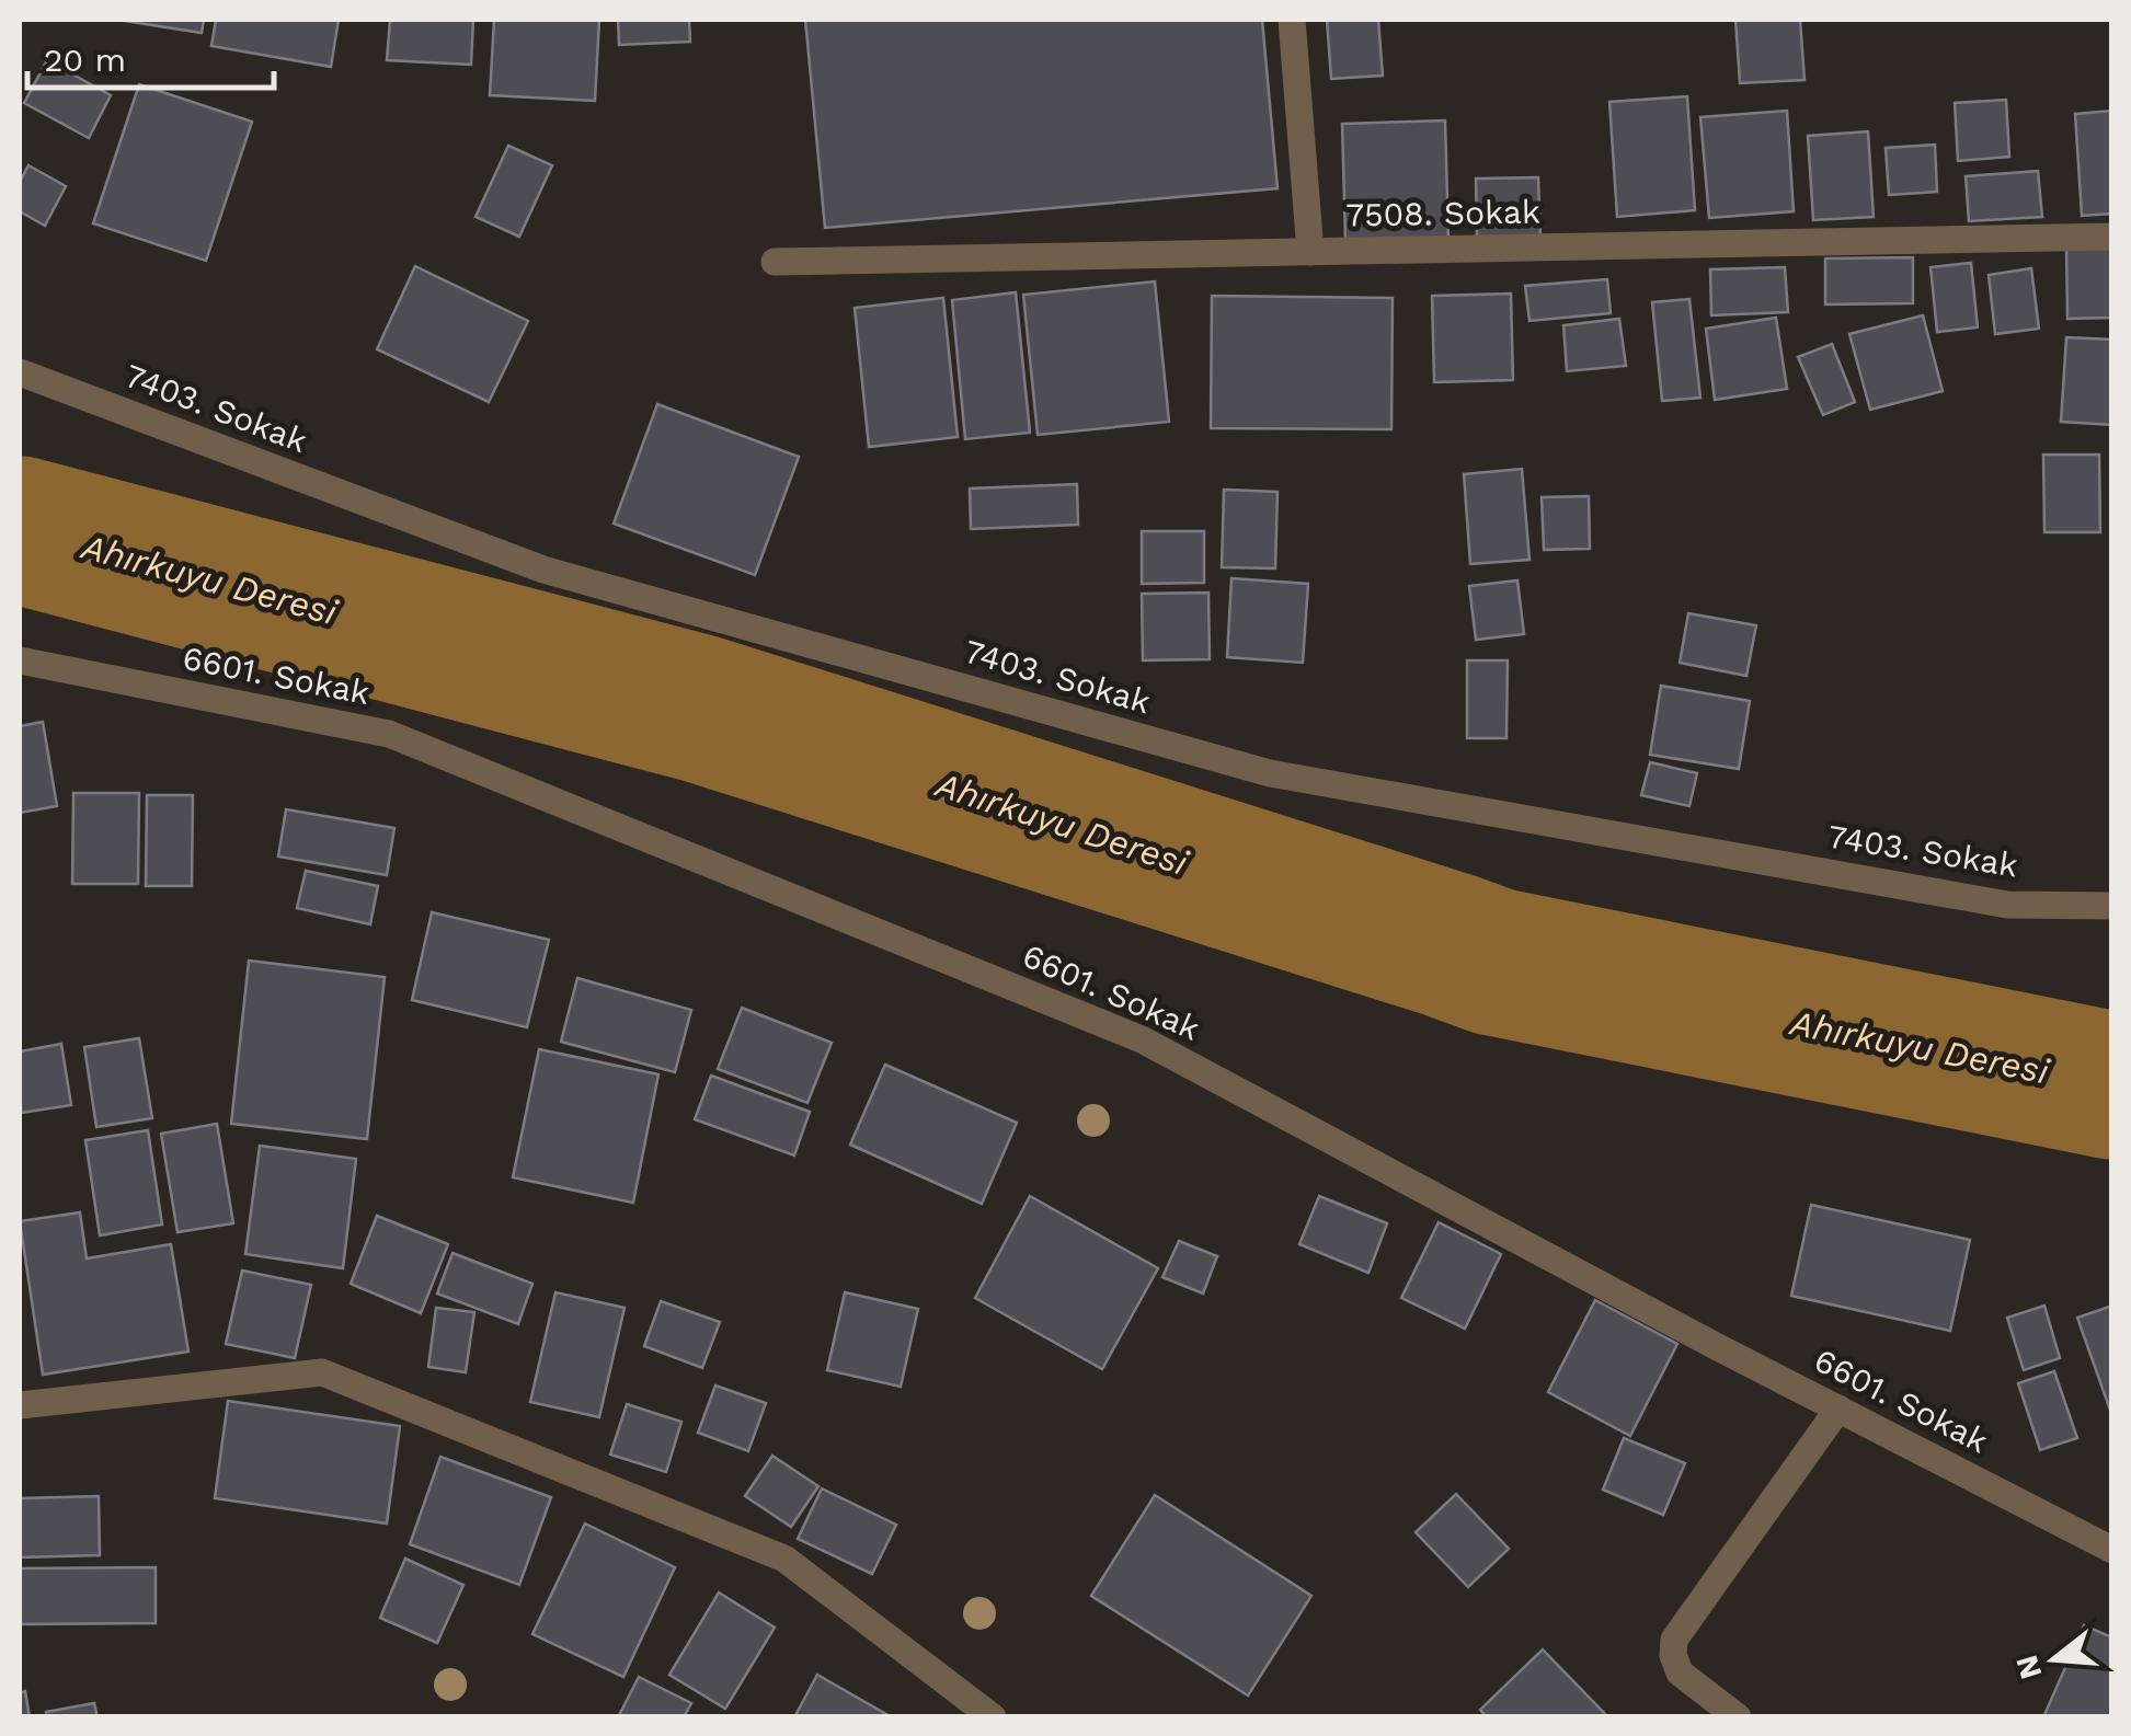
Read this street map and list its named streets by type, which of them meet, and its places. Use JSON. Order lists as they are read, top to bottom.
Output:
{
  "streets": {
    "street": ["7508. Sokak", "7403. Sokak", "6601. Sokak"]
  },
  "water": ["Ahırkuyu Deresi"],
  "scale_bar": "20 m",
  "north": "left"
}
